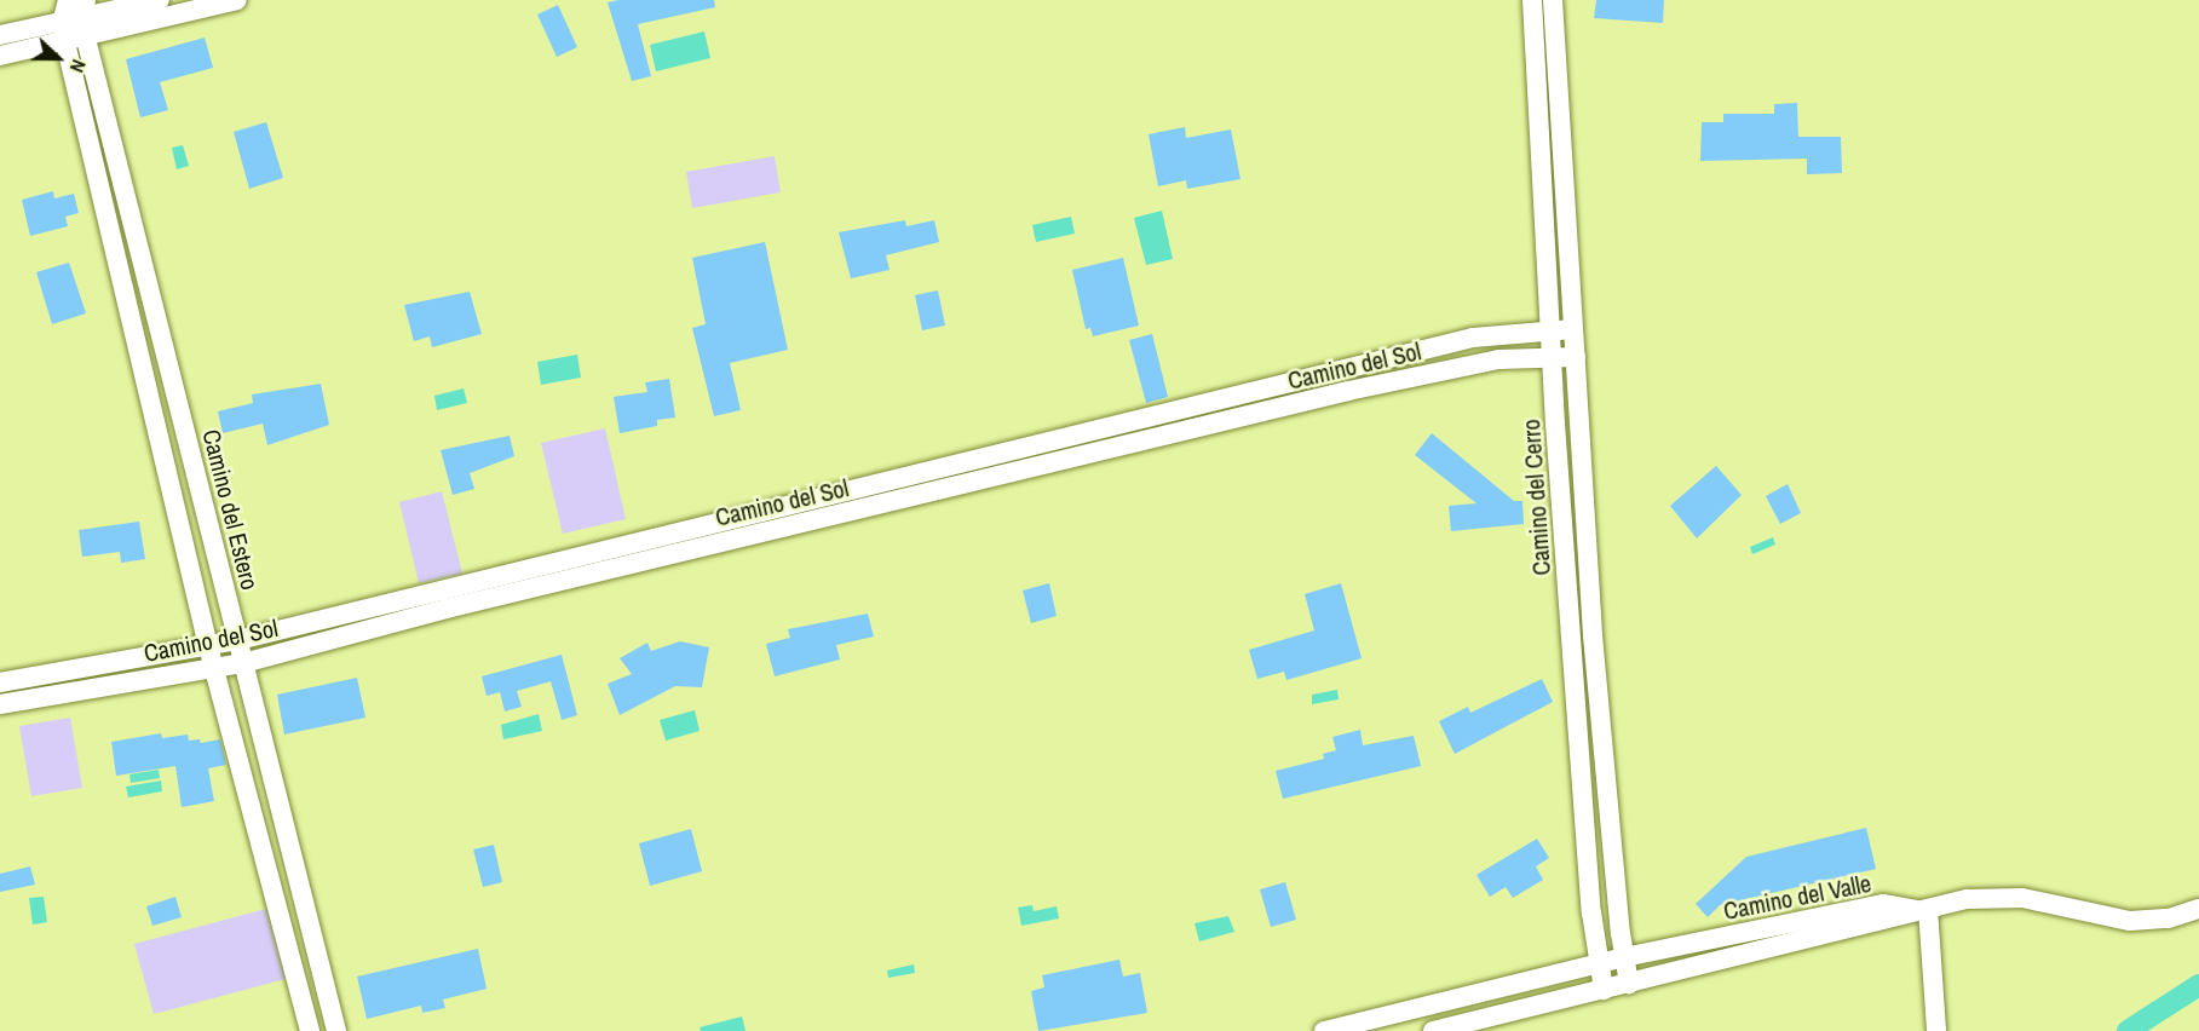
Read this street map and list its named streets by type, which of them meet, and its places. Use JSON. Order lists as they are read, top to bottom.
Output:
{
  "streets": {
    "street": [
      "Camino del Sol",
      "Camino del Cerro",
      "Camino del Estero",
      "Camino del Valle"
    ]
  },
  "crossings": [
    ["Camino del Sol", "Camino del Cerro"],
    ["Camino del Sol", "Camino del Estero"],
    ["Camino del Cerro", "Camino del Valle"]
  ],
  "north": "right"
}
